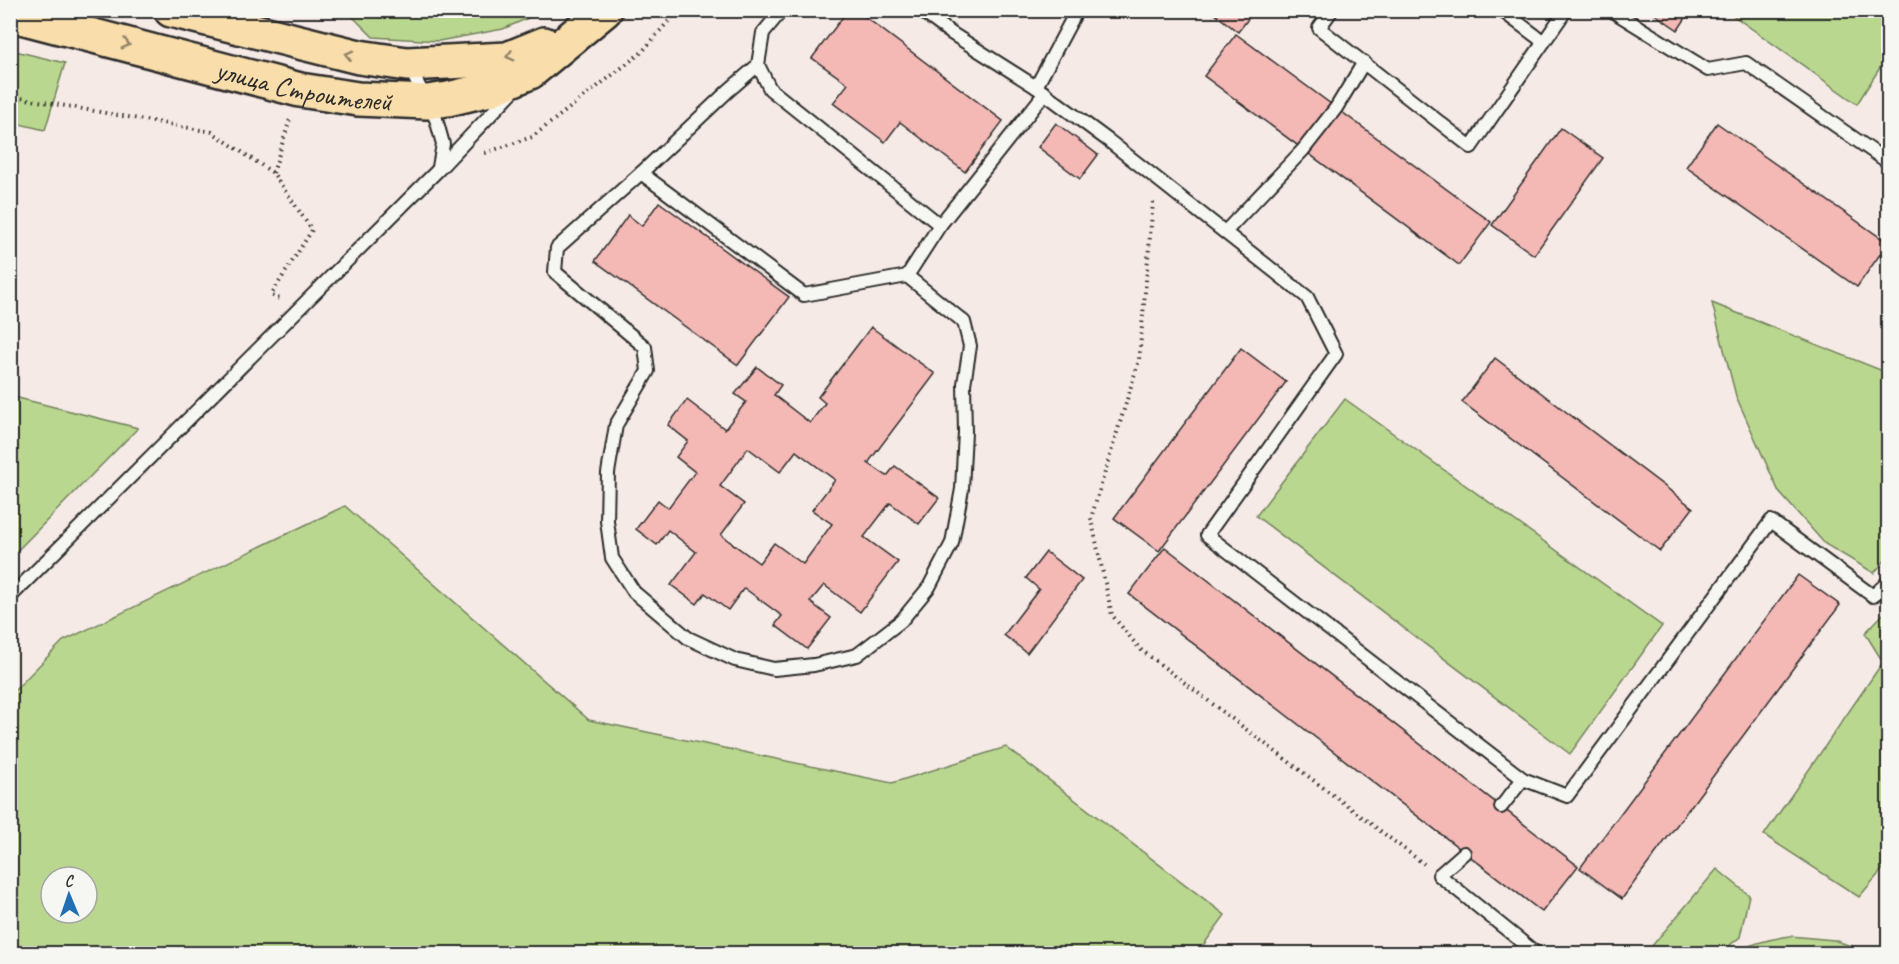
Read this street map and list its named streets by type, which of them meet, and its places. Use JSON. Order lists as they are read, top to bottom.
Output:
{
  "streets": {
    "main road": ["улица Строителей"]
  },
  "north": "top"
}
